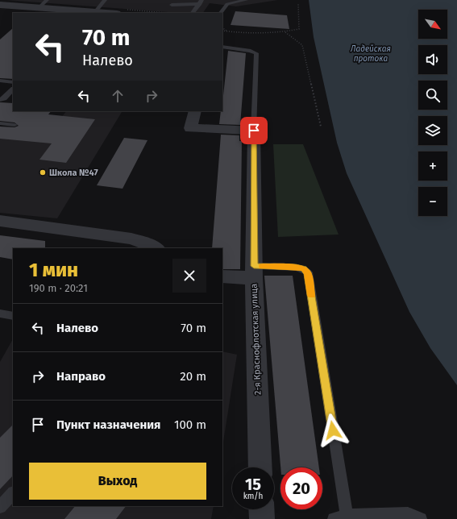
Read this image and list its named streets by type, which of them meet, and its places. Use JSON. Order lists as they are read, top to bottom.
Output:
{
  "streets": {
    "street": ["2-я Краснофлотская улица"]
  },
  "water": ["Ладейская протока"],
  "places": ["Школа №47"],
  "north": "bottom right",
  "page": {
    "map_buttons": ["+", "−"],
    "turn": ["70 m", "Налево"],
    "heading": ["1 мин", "190 m · 20:21"],
    "list": [
      {
        "name": "Налево",
        "value": "70 m"
      },
      {
        "name": "Направо",
        "value": "20 m"
      },
      {
        "name": "Пункт назначения",
        "value": "100 m"
      }
    ],
    "buttons": "Выход",
    "speed": "15 km/h",
    "limit": "20"
  }
}
